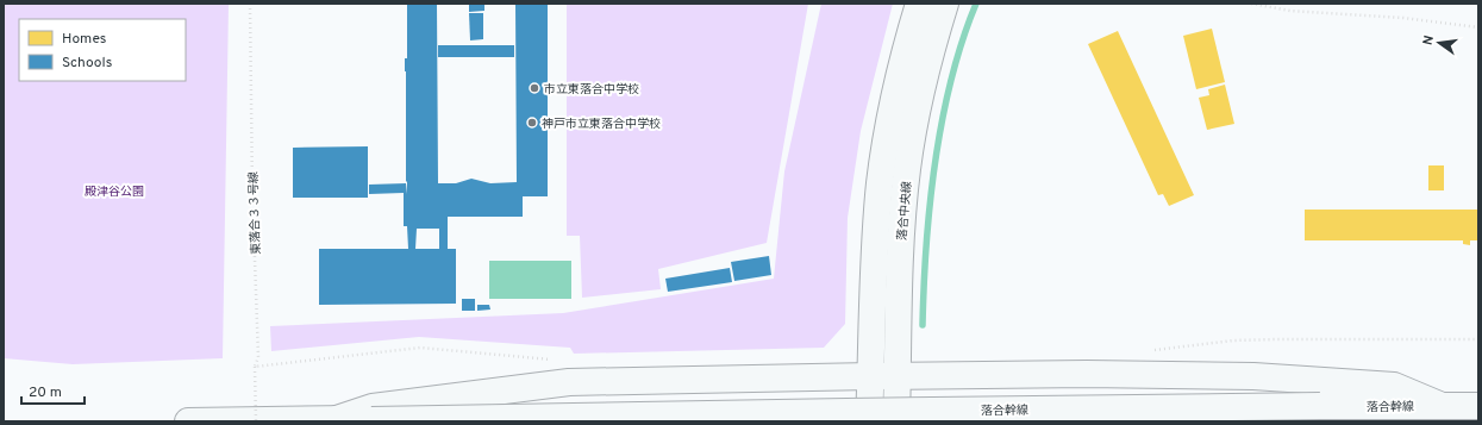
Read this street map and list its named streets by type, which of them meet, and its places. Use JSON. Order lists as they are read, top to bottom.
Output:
{
  "streets": {
    "street": ["落合中央線", "落合幹線"],
    "path": ["東落合３３号線"]
  },
  "parks": ["殿津谷公園"],
  "places": ["市立東落合中学校", "神戸市立東落合中学校"],
  "legend": ["Homes", "Schools"],
  "scale_bar": "20 m",
  "north": "left"
}
